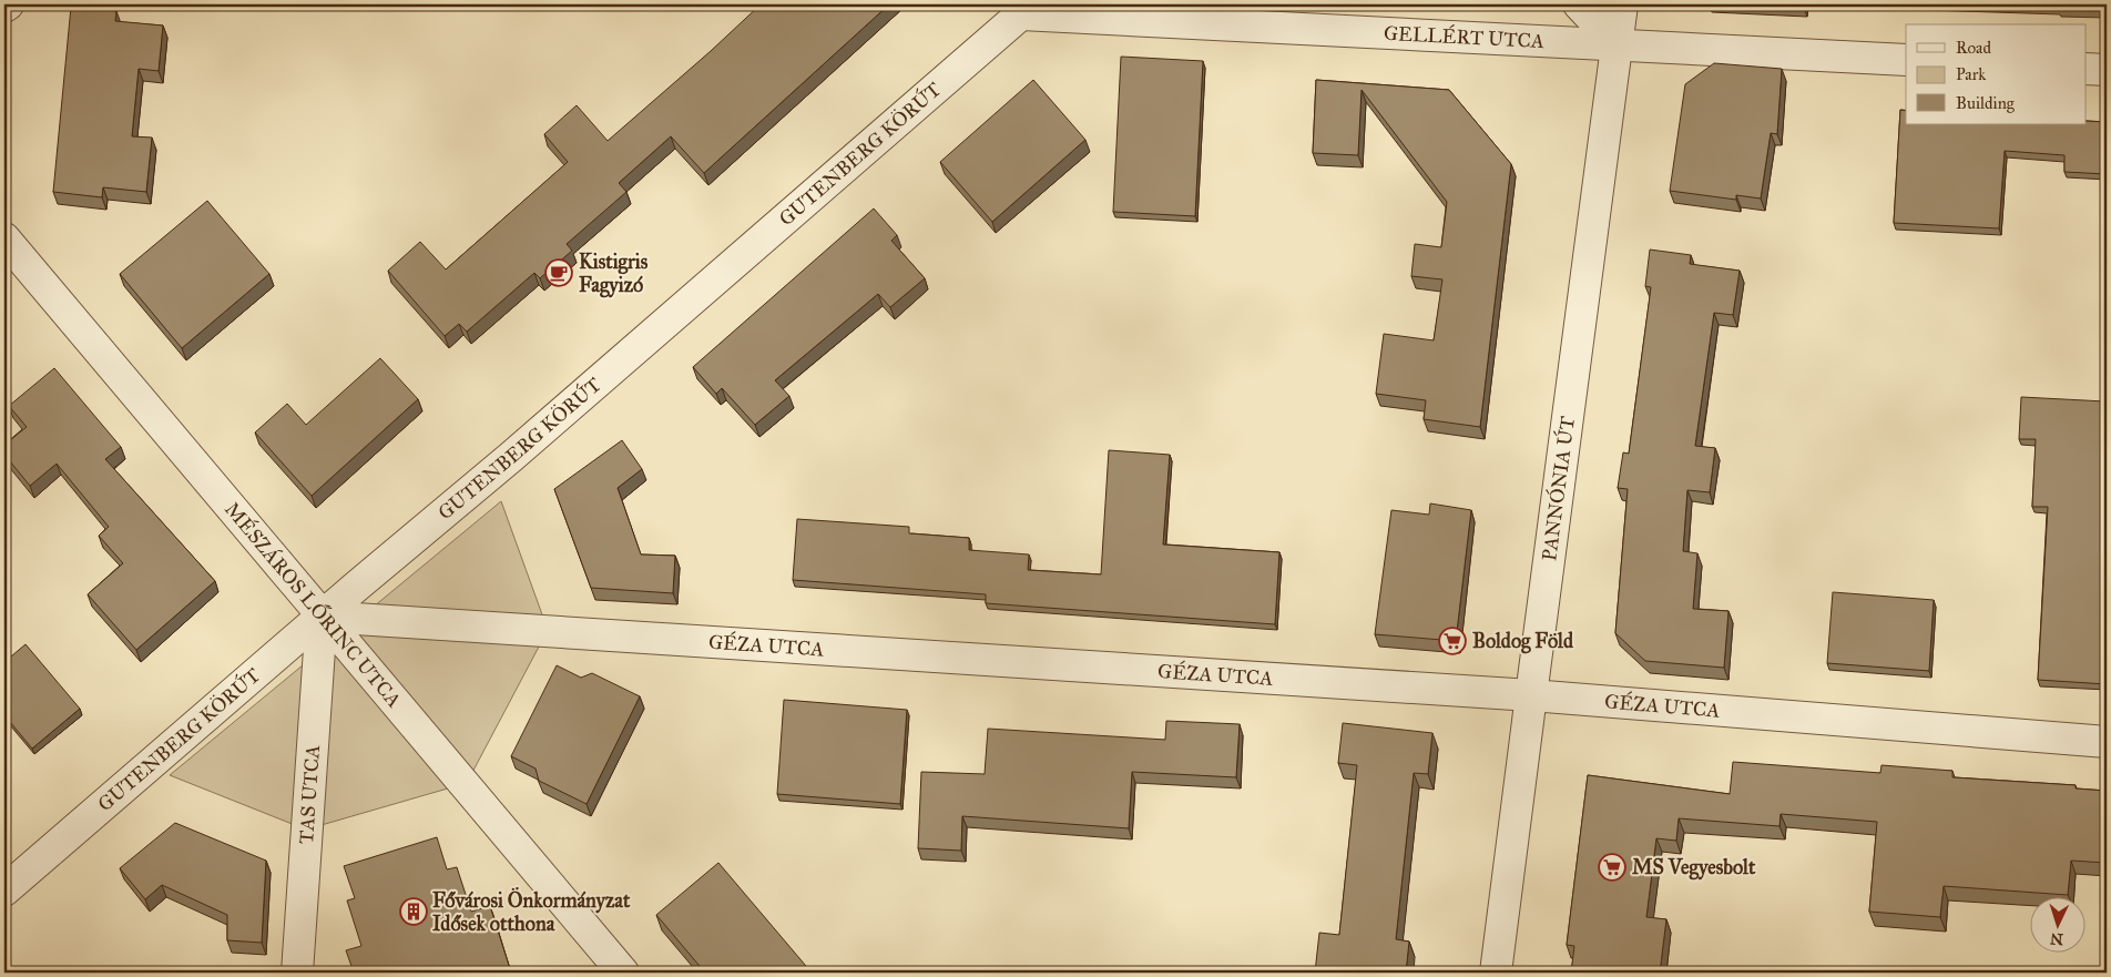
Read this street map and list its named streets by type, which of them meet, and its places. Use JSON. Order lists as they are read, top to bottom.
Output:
{
  "streets": {
    "street": [
      "GELLÉRT UTCA",
      "GUTENBERG KÖRÚT",
      "PANNÓNIA ÚT",
      "MÉSZÁROS LŐRINC UTCA",
      "GÉZA UTCA",
      "TAS UTCA"
    ]
  },
  "crossings": [
    ["GELLÉRT UTCA", "GUTENBERG KÖRÚT"],
    ["GELLÉRT UTCA", "PANNÓNIA ÚT"],
    ["GUTENBERG KÖRÚT", "MÉSZÁROS LŐRINC UTCA"],
    ["GUTENBERG KÖRÚT", "GÉZA UTCA"],
    ["GUTENBERG KÖRÚT", "TAS UTCA"],
    ["PANNÓNIA ÚT", "GÉZA UTCA"],
    ["MÉSZÁROS LŐRINC UTCA", "GÉZA UTCA"],
    ["MÉSZÁROS LŐRINC UTCA", "TAS UTCA"],
    ["GÉZA UTCA", "TAS UTCA"]
  ],
  "places": {
    "cafe": ["Kistigris Fagyizó"],
    "supermarket": ["Boldog Föld", "MS Vegyesbolt"],
    "building": ["Fővárosi Önkormányzat Idősek otthona"]
  },
  "legend": ["Road", "Park", "Building"],
  "north": "bottom"
}
